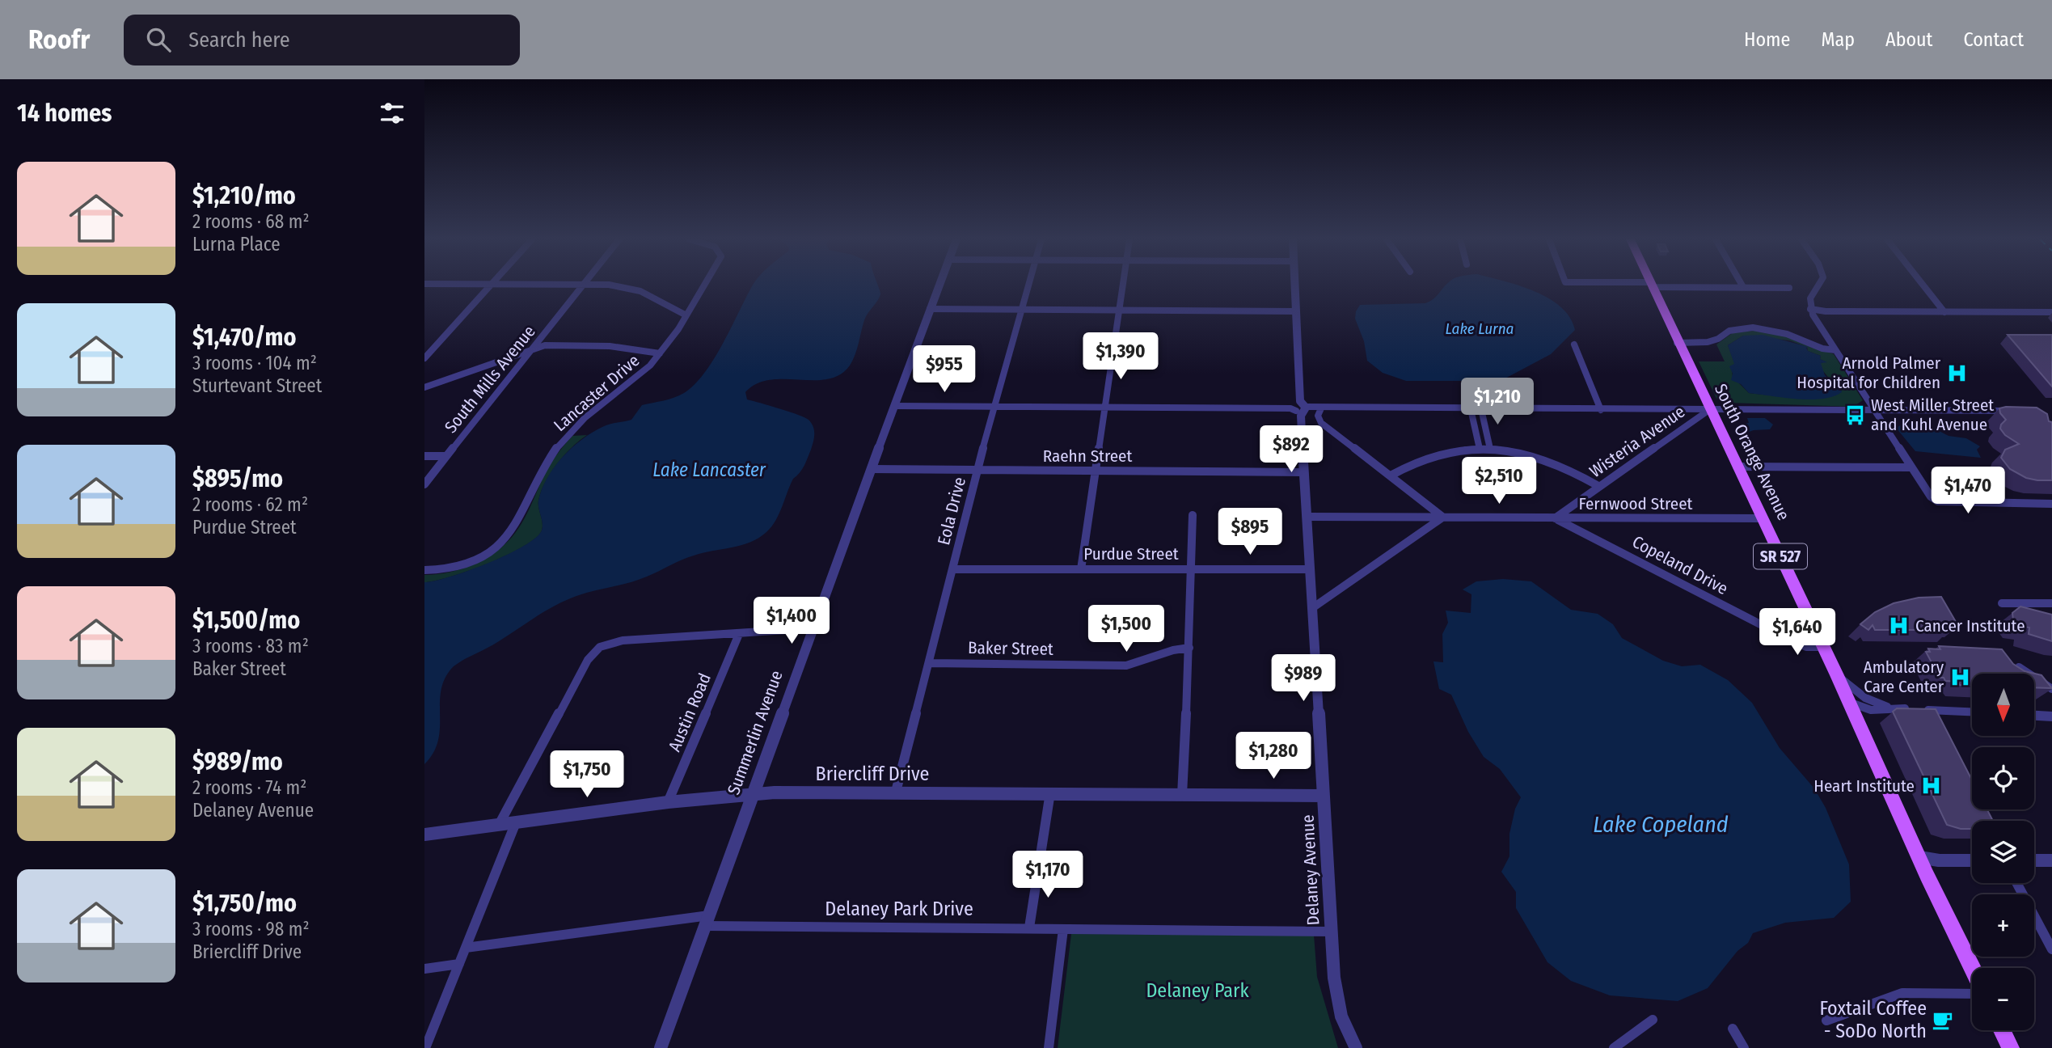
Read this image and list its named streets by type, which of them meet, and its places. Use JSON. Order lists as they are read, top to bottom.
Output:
{
  "streets": {
    "main road": ["South Orange Avenue", "SR 527"],
    "street": [
      "South Mills Avenue",
      "Lancaster Drive",
      "Wisteria Avenue",
      "Raehn Street",
      "Fernwood Street",
      "Eola Drive",
      "Purdue Street",
      "Copeland Drive",
      "Baker Street",
      "Austin Road",
      "Summerlin Avenue",
      "Briercliff Drive",
      "Delaney Avenue",
      "Delaney Park Drive"
    ]
  },
  "crossings": [
    ["Wisteria Avenue", "South Orange Avenue"],
    ["Wisteria Avenue", "Fernwood Street"],
    ["Wisteria Avenue", "Copeland Drive"],
    ["South Orange Avenue", "Fernwood Street"],
    ["South Orange Avenue", "Copeland Drive"],
    ["Raehn Street", "Eola Drive"],
    ["Raehn Street", "Summerlin Avenue"],
    ["Raehn Street", "Delaney Avenue"],
    ["Fernwood Street", "Copeland Drive"],
    ["Fernwood Street", "Delaney Avenue"],
    ["Eola Drive", "Purdue Street"],
    ["Eola Drive", "Baker Street"],
    ["Eola Drive", "Briercliff Drive"],
    ["Purdue Street", "Delaney Avenue"],
    ["Austin Road", "Briercliff Drive"],
    ["Summerlin Avenue", "Briercliff Drive"],
    ["Summerlin Avenue", "Delaney Park Drive"],
    ["Briercliff Drive", "Delaney Avenue"],
    ["Delaney Avenue", "Delaney Park Drive"]
  ],
  "water": ["Lake Lurna", "Lake Lancaster", "Lake Copeland"],
  "parks": ["Delaney Park"],
  "places": {
    "hospital": [
      "Arnold Palmer Hospital for Children",
      "Cancer Institute",
      "Ambulatory Care Center",
      "Heart Institute"
    ],
    "bus stop": ["West Miller Street and Kuhl Avenue"],
    "cafe": ["Foxtail Coffee - SoDo North"]
  },
  "north": "bottom",
  "page": {
    "header": "Roofr",
    "search": "Search here",
    "nav": [
      "Home",
      "Map",
      "About",
      "Contact"
    ],
    "heading": "14 homes",
    "list": [
      {
        "name": "$1,210/mo",
        "note": "2 rooms · 68 m² · Lurna Place"
      },
      {
        "name": "$1,470/mo",
        "note": "3 rooms · 104 m² · Sturtevant Street"
      },
      {
        "name": "$895/mo",
        "note": "2 rooms · 62 m² · Purdue Street"
      },
      {
        "name": "$1,500/mo",
        "note": "3 rooms · 83 m² · Baker Street"
      },
      {
        "name": "$989/mo",
        "note": "2 rooms · 74 m² · Delaney Avenue"
      },
      {
        "name": "$1,750/mo",
        "note": "3 rooms · 98 m² · Briercliff Drive"
      }
    ],
    "price": [
      "$1,390",
      "$955",
      "$1,210",
      "$892",
      "$2,510",
      "$1,470",
      "$895",
      "$1,400",
      "$1,500",
      "$1,640",
      "$989",
      "$1,280",
      "$1,750",
      "$1,170"
    ],
    "map_buttons": ["+", "−"]
  }
}
